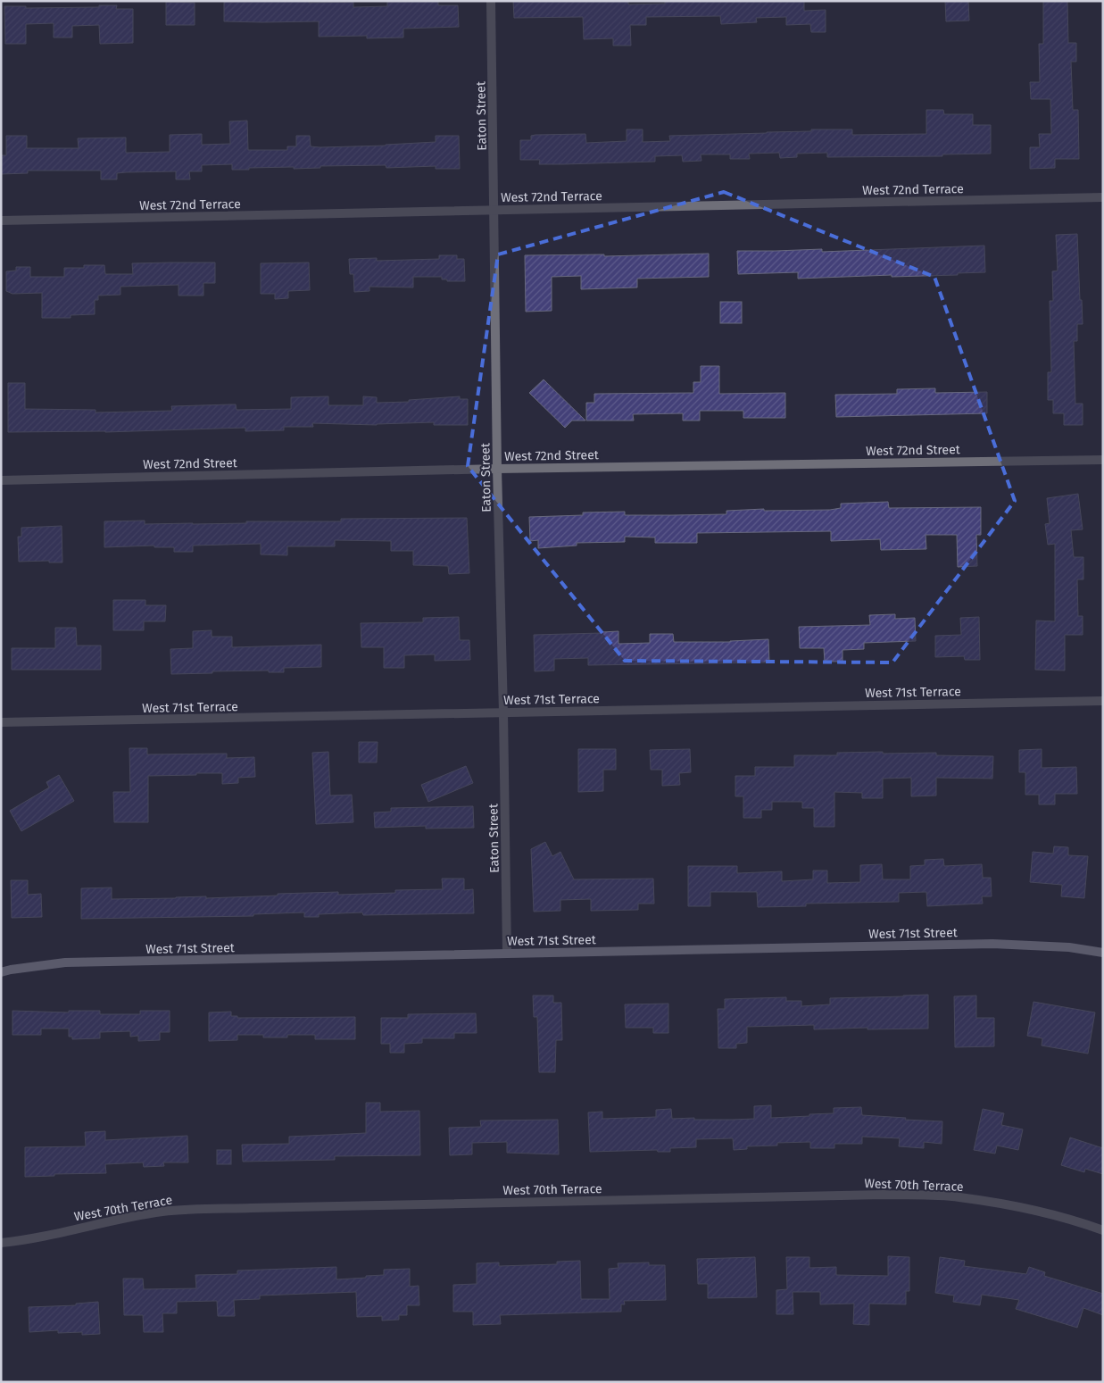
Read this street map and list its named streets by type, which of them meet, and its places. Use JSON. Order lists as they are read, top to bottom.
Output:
{
  "streets": {
    "street": [
      "Eaton Street",
      "West 72nd Terrace",
      "West 72nd Street",
      "West 71st Terrace",
      "West 71st Street",
      "West 70th Terrace"
    ]
  },
  "crossings": [
    ["Eaton Street", "West 72nd Terrace"],
    ["Eaton Street", "West 72nd Street"],
    ["Eaton Street", "West 71st Terrace"],
    ["Eaton Street", "West 71st Street"]
  ]
}
